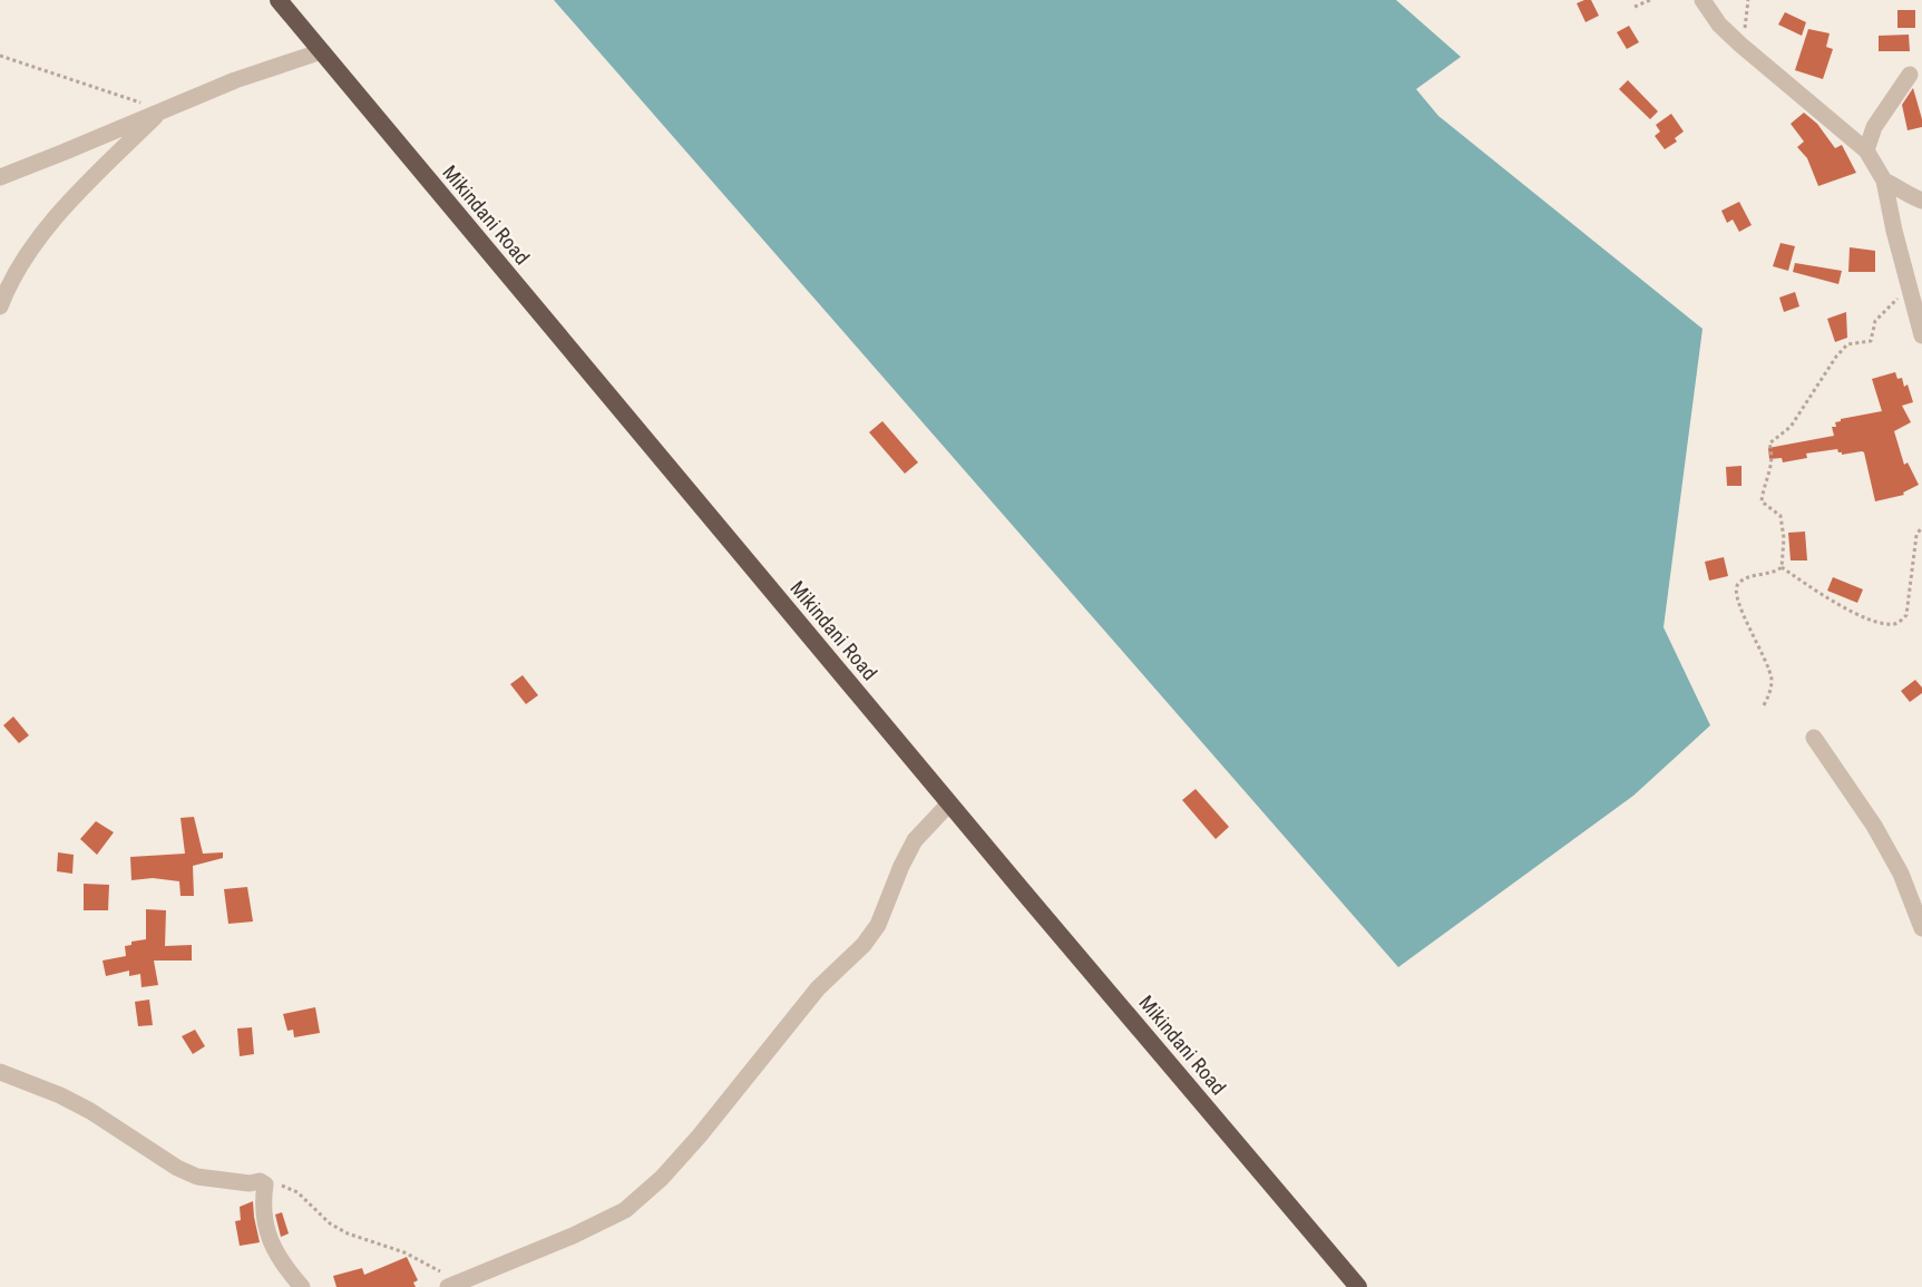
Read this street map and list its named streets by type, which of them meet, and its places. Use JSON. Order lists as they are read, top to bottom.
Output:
{
  "streets": {
    "highway": ["Mikindani Road"]
  }
}
